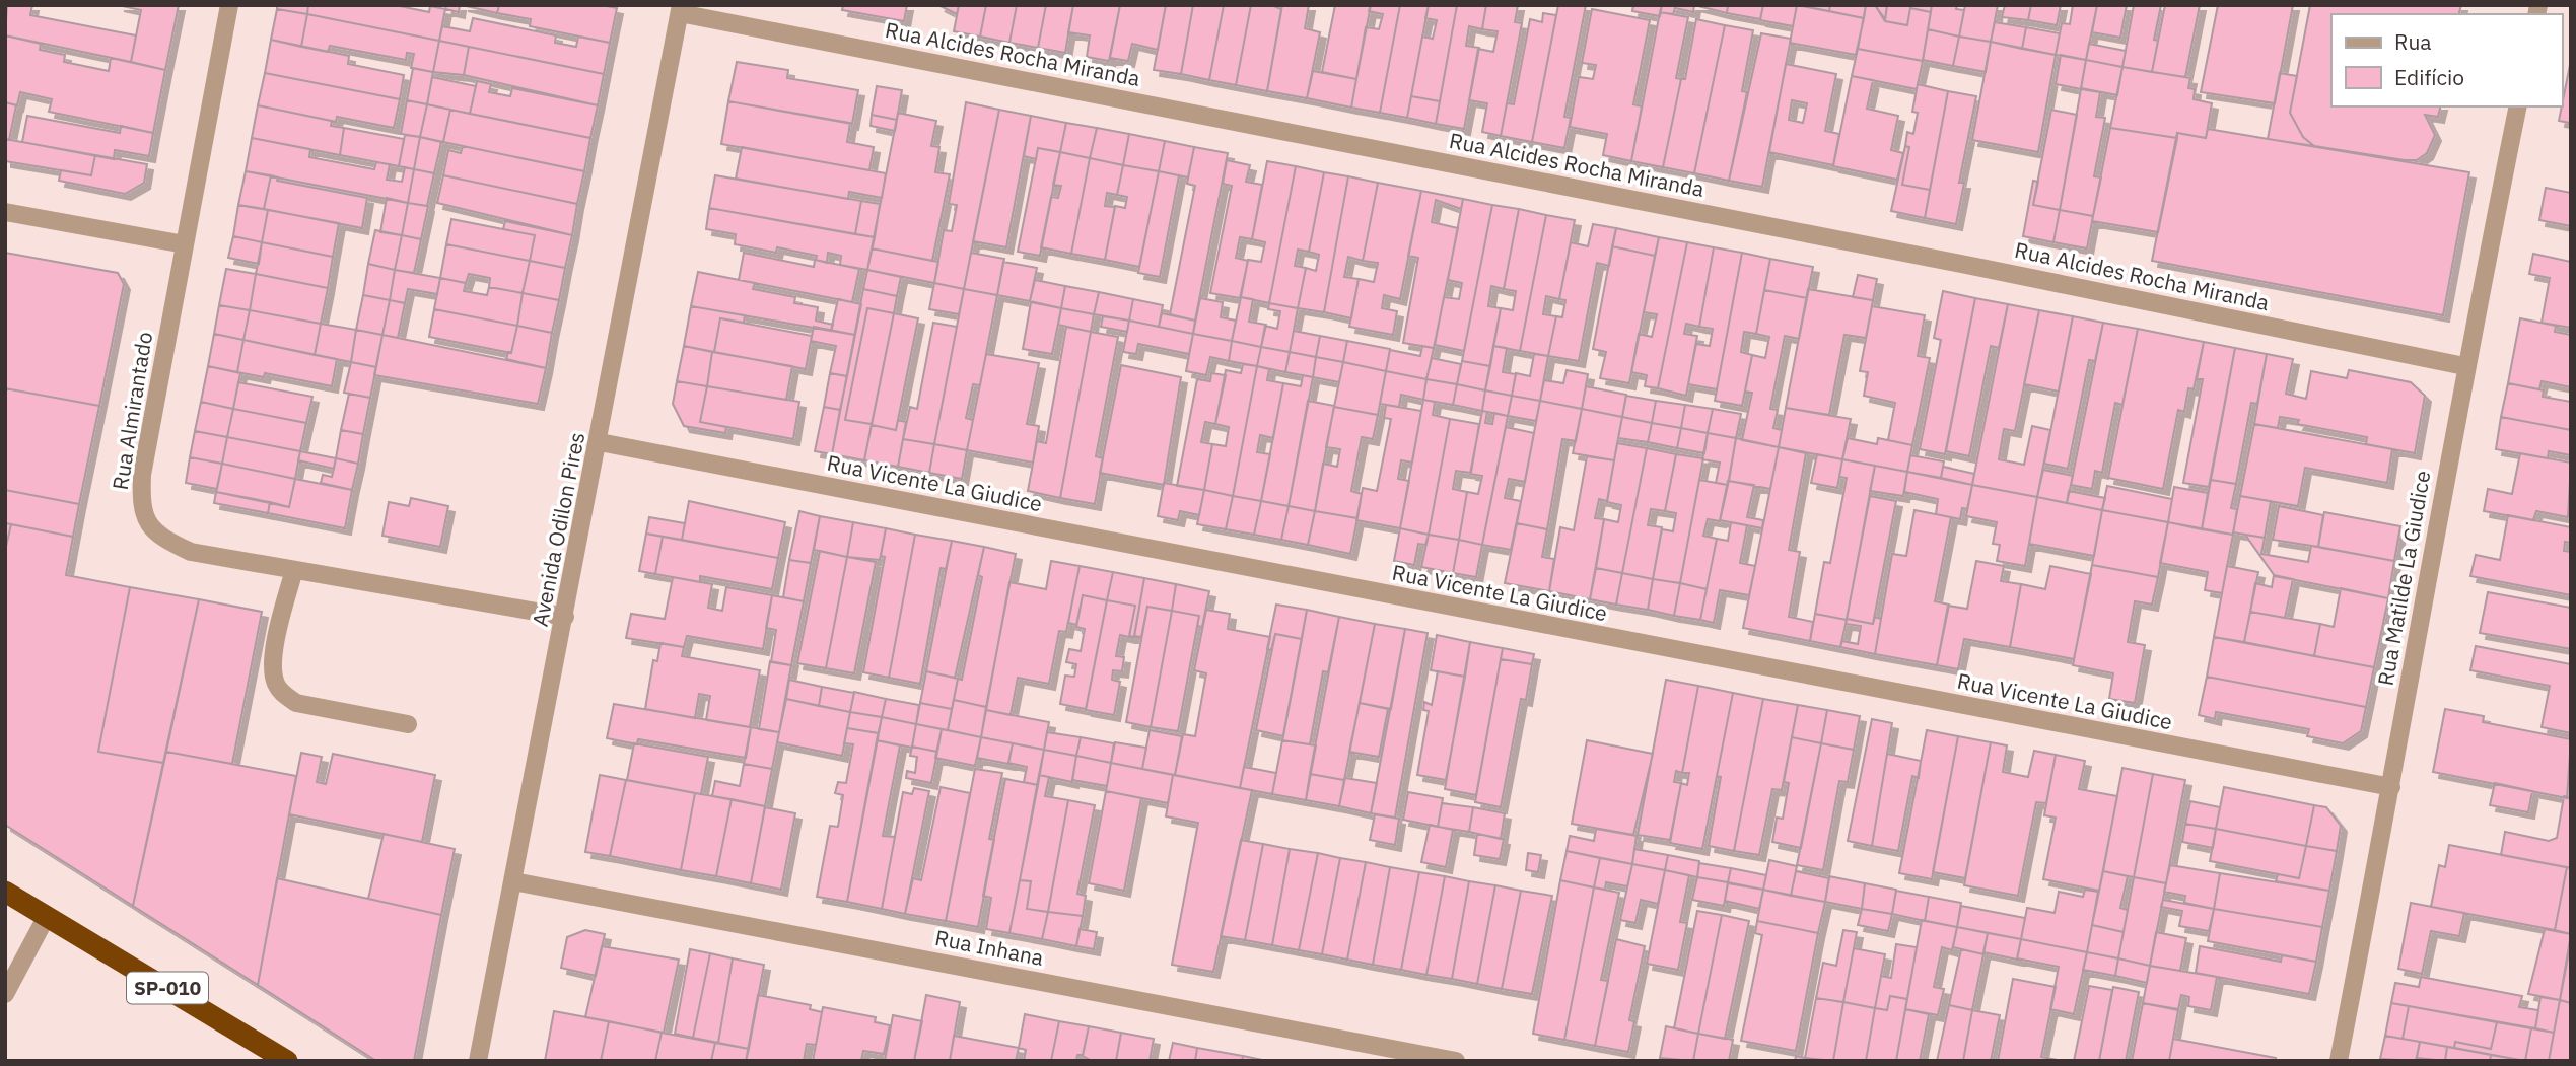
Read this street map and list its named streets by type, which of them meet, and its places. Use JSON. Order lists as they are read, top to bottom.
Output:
{
  "streets": {
    "highway": ["SP-010"],
    "street": [
      "Rua Alcides Rocha Miranda",
      "Rua Almirantado",
      "Rua Vicente La Giudice",
      "Avenida Odilon Pires",
      "Rua Matilde La Giudice",
      "Rua Inhana"
    ]
  },
  "crossings": [
    ["Rua Alcides Rocha Miranda", "Avenida Odilon Pires"],
    ["Rua Alcides Rocha Miranda", "Rua Matilde La Giudice"],
    ["Rua Almirantado", "Avenida Odilon Pires"],
    ["Rua Vicente La Giudice", "Avenida Odilon Pires"],
    ["Rua Vicente La Giudice", "Rua Matilde La Giudice"],
    ["Avenida Odilon Pires", "Rua Inhana"]
  ],
  "legend": ["Rua", "Edifício"]
}
